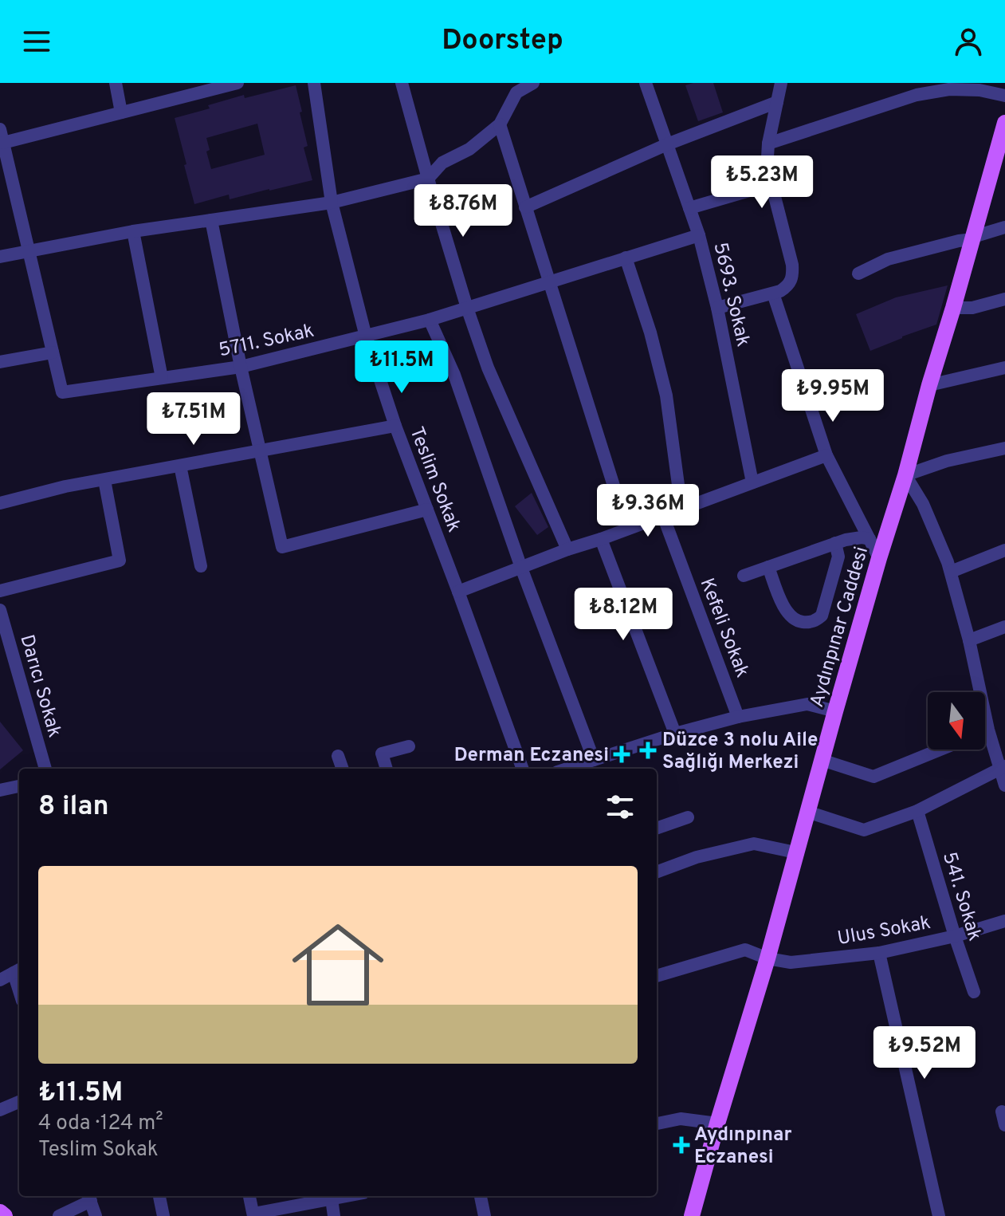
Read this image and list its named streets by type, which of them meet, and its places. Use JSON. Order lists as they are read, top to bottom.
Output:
{
  "streets": {
    "main road": ["Aydınpınar Caddesi"],
    "street": [
      "5693. Sokak",
      "5711. Sokak",
      "Teslim Sokak",
      "Kefeli Sokak",
      "Darıcı Sokak",
      "541. Sokak",
      "Ulus Sokak"
    ]
  },
  "crossings": [
    ["5693. Sokak", "5711. Sokak"],
    ["5711. Sokak", "Teslim Sokak"],
    ["Aydınpınar Caddesi", "Ulus Sokak"],
    ["541. Sokak", "Ulus Sokak"]
  ],
  "places": {
    "health": ["Düzce 3 nolu Aile Sağlığı Merkezi", "Derman Eczanesi", "Aydınpınar Eczanesi"]
  },
  "north": "bottom",
  "page": {
    "header": "Doorstep",
    "price": [
      "₺5.23M",
      "₺8.76M",
      "₺11.5M",
      "₺9.95M",
      "₺7.51M",
      "₺9.36M",
      "₺8.12M",
      "₺9.52M"
    ],
    "heading": "8 ilan",
    "list": [
      {
        "name": "₺11.5M",
        "note": "4 oda · 124 m² · Teslim Sokak"
      }
    ]
  }
}
